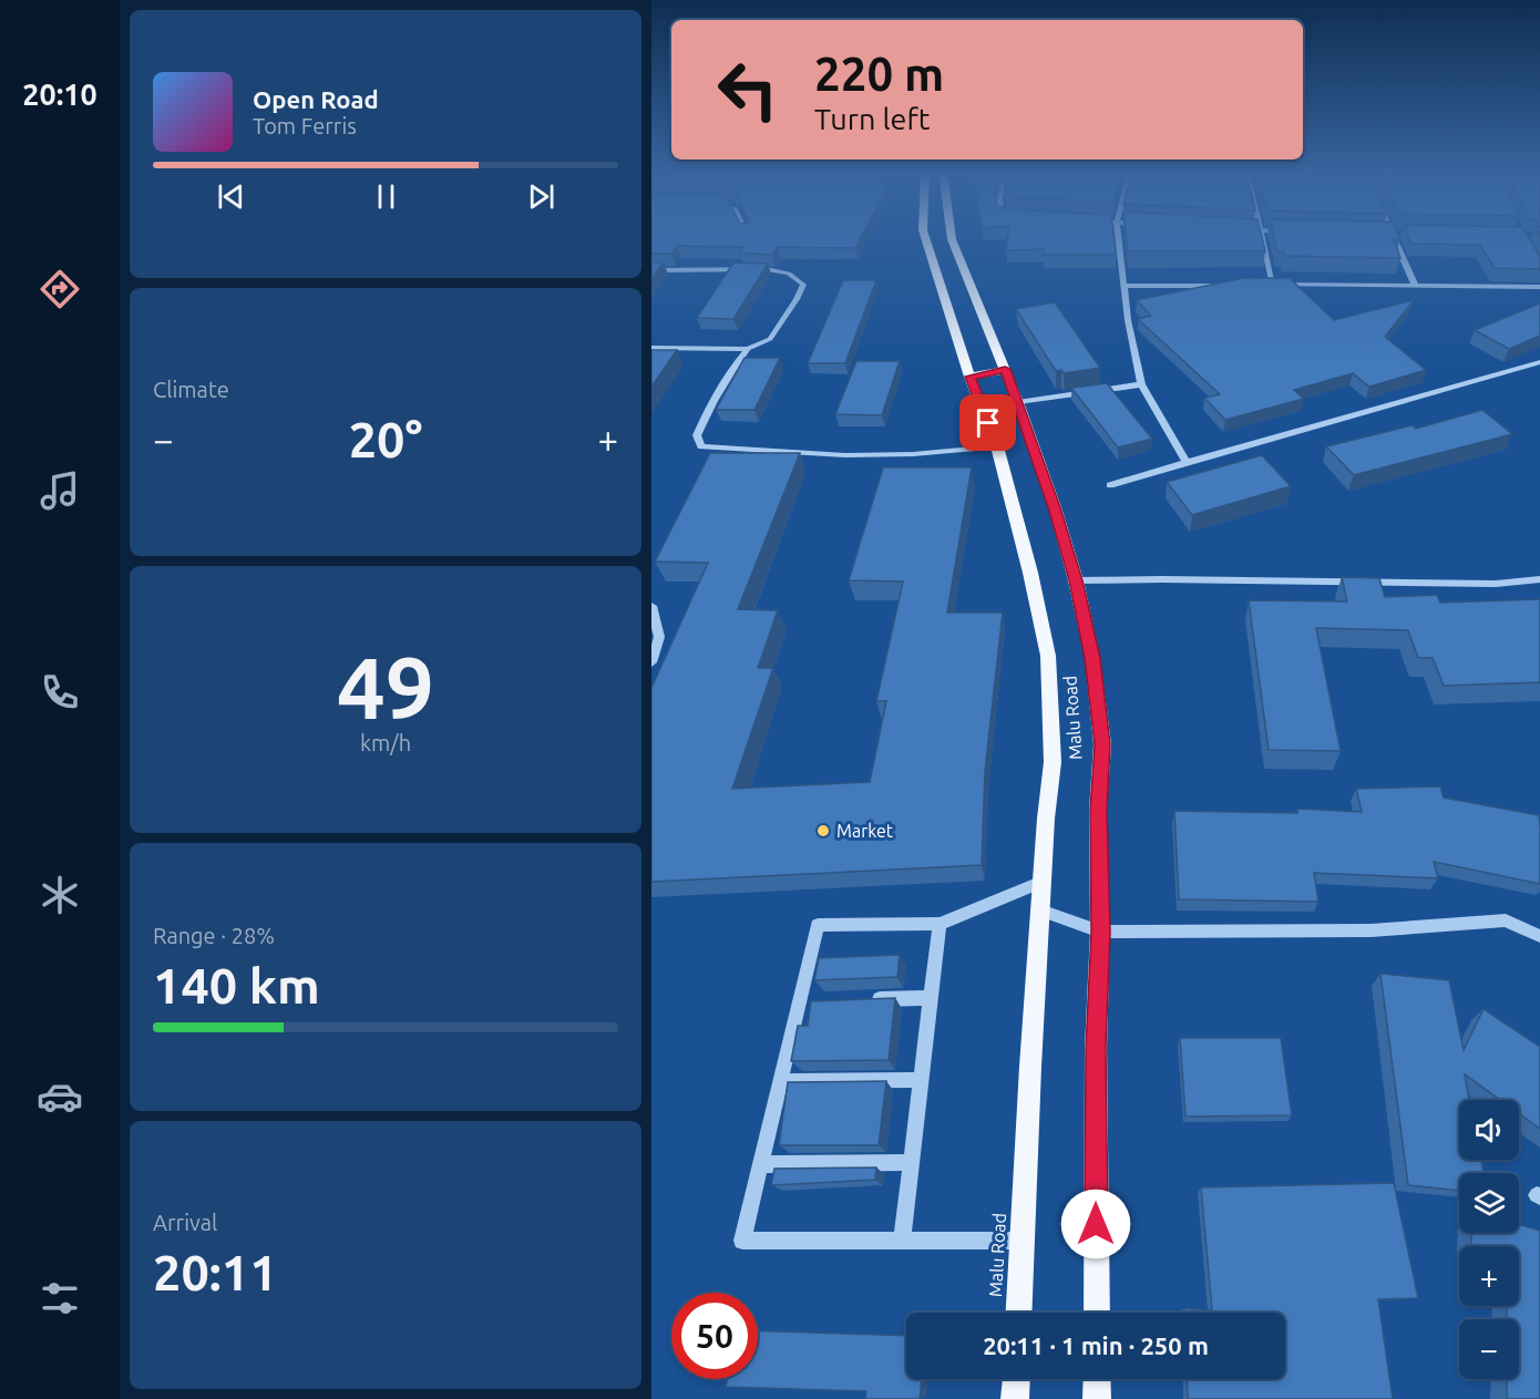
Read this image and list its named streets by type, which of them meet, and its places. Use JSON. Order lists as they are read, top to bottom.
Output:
{
  "streets": {
    "main road": ["Malu Road"]
  },
  "places": ["Market"],
  "page": {
    "tabs": "20:10",
    "turn": ["220 m", "Turn left"],
    "song": ["Open Road", "Tom Ferris"],
    "tile": [
      "Climate",
      ["49", "km/h"],
      ["Range · 28%", "140 km"],
      ["Arrival", "20:11"]
    ],
    "heat": ["−", "20°", "+"],
    "map_buttons": ["+", "−"],
    "limit": "50",
    "trip": "20:11 · 1 min · 250 m"
  }
}
